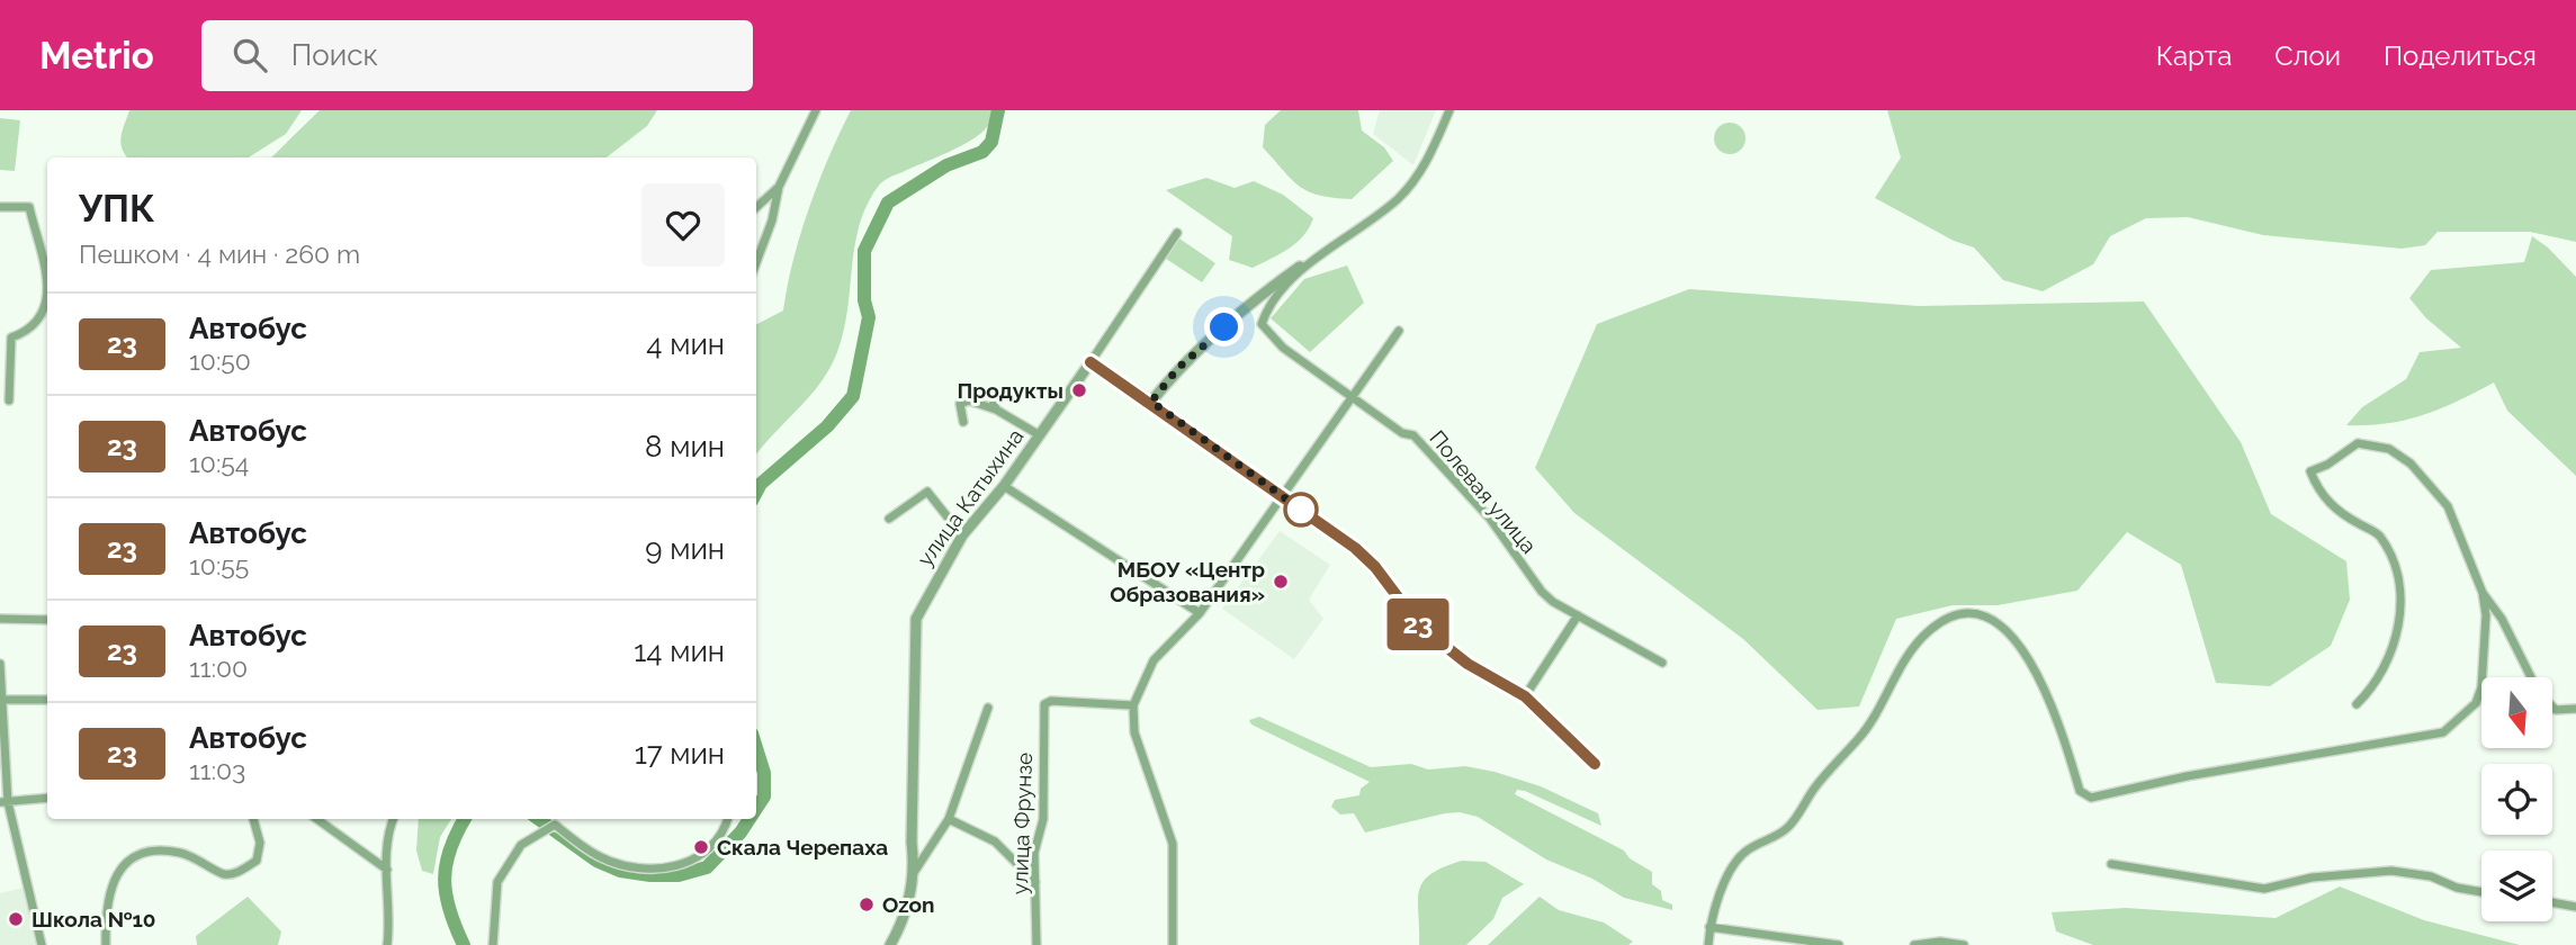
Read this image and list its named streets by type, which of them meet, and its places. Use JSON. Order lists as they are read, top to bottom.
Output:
{
  "streets": {
    "street": ["Полевая улица", "улица Катыхина", "улица Фрунзе"]
  },
  "places": [
    "Продукты",
    "МБОУ «Центр Образования»",
    "Скала Черепаха",
    "Ozon",
    "Школа №10"
  ],
  "lines": ["bus line 23"],
  "north": "bottom",
  "page": {
    "header": "Metrio",
    "search": "Поиск",
    "nav": ["Карта", "Слои", "Поделиться"],
    "on_map": "23",
    "heading": ["УПК", "Пешком · 4 мин · 260 m"],
    "list": [
      {
        "mark": "23",
        "name": "Автобус",
        "note": "10:50",
        "value": "4 мин"
      },
      {
        "mark": "23",
        "name": "Автобус",
        "note": "10:54",
        "value": "8 мин"
      },
      {
        "mark": "23",
        "name": "Автобус",
        "note": "10:55",
        "value": "9 мин"
      },
      {
        "mark": "23",
        "name": "Автобус",
        "note": "11:00",
        "value": "14 мин"
      },
      {
        "mark": "23",
        "name": "Автобус",
        "note": "11:03",
        "value": "17 мин"
      }
    ]
  }
}
